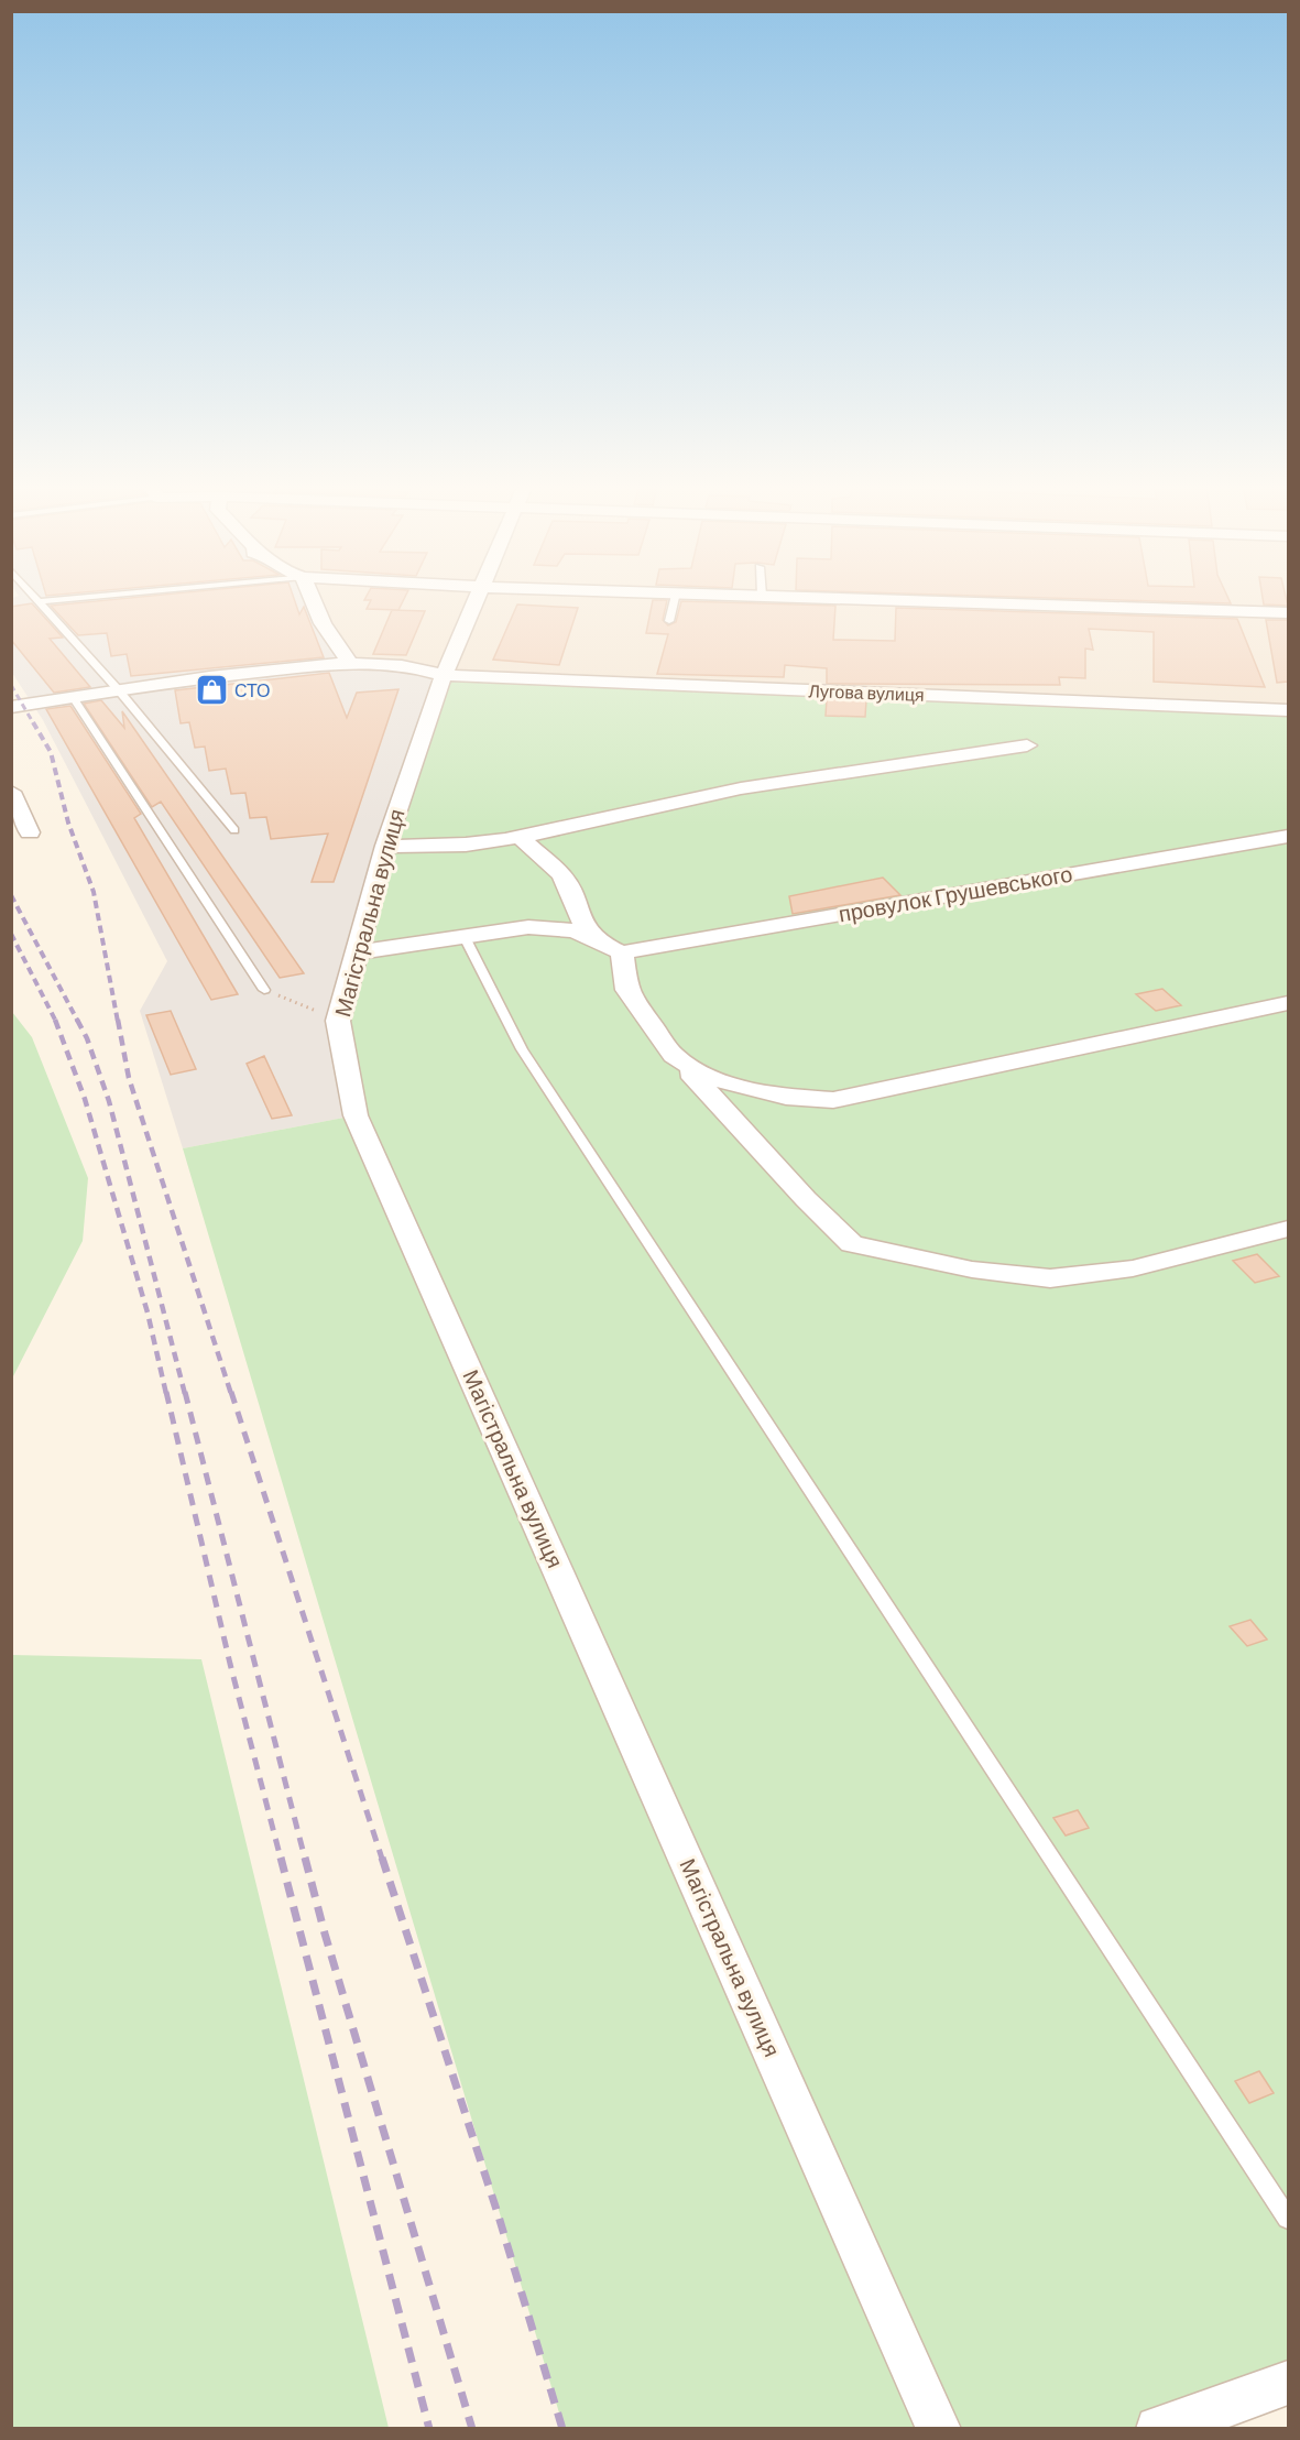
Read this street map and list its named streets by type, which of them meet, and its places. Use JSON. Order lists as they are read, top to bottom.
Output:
{
  "streets": {
    "street": ["Лугова вулиця", "провулок Грушевського", "Магістральна вулиця"]
  },
  "crossings": [
    ["Лугова вулиця", "Магістральна вулиця"]
  ],
  "places": {
    "shop": ["СТО"]
  }
}
